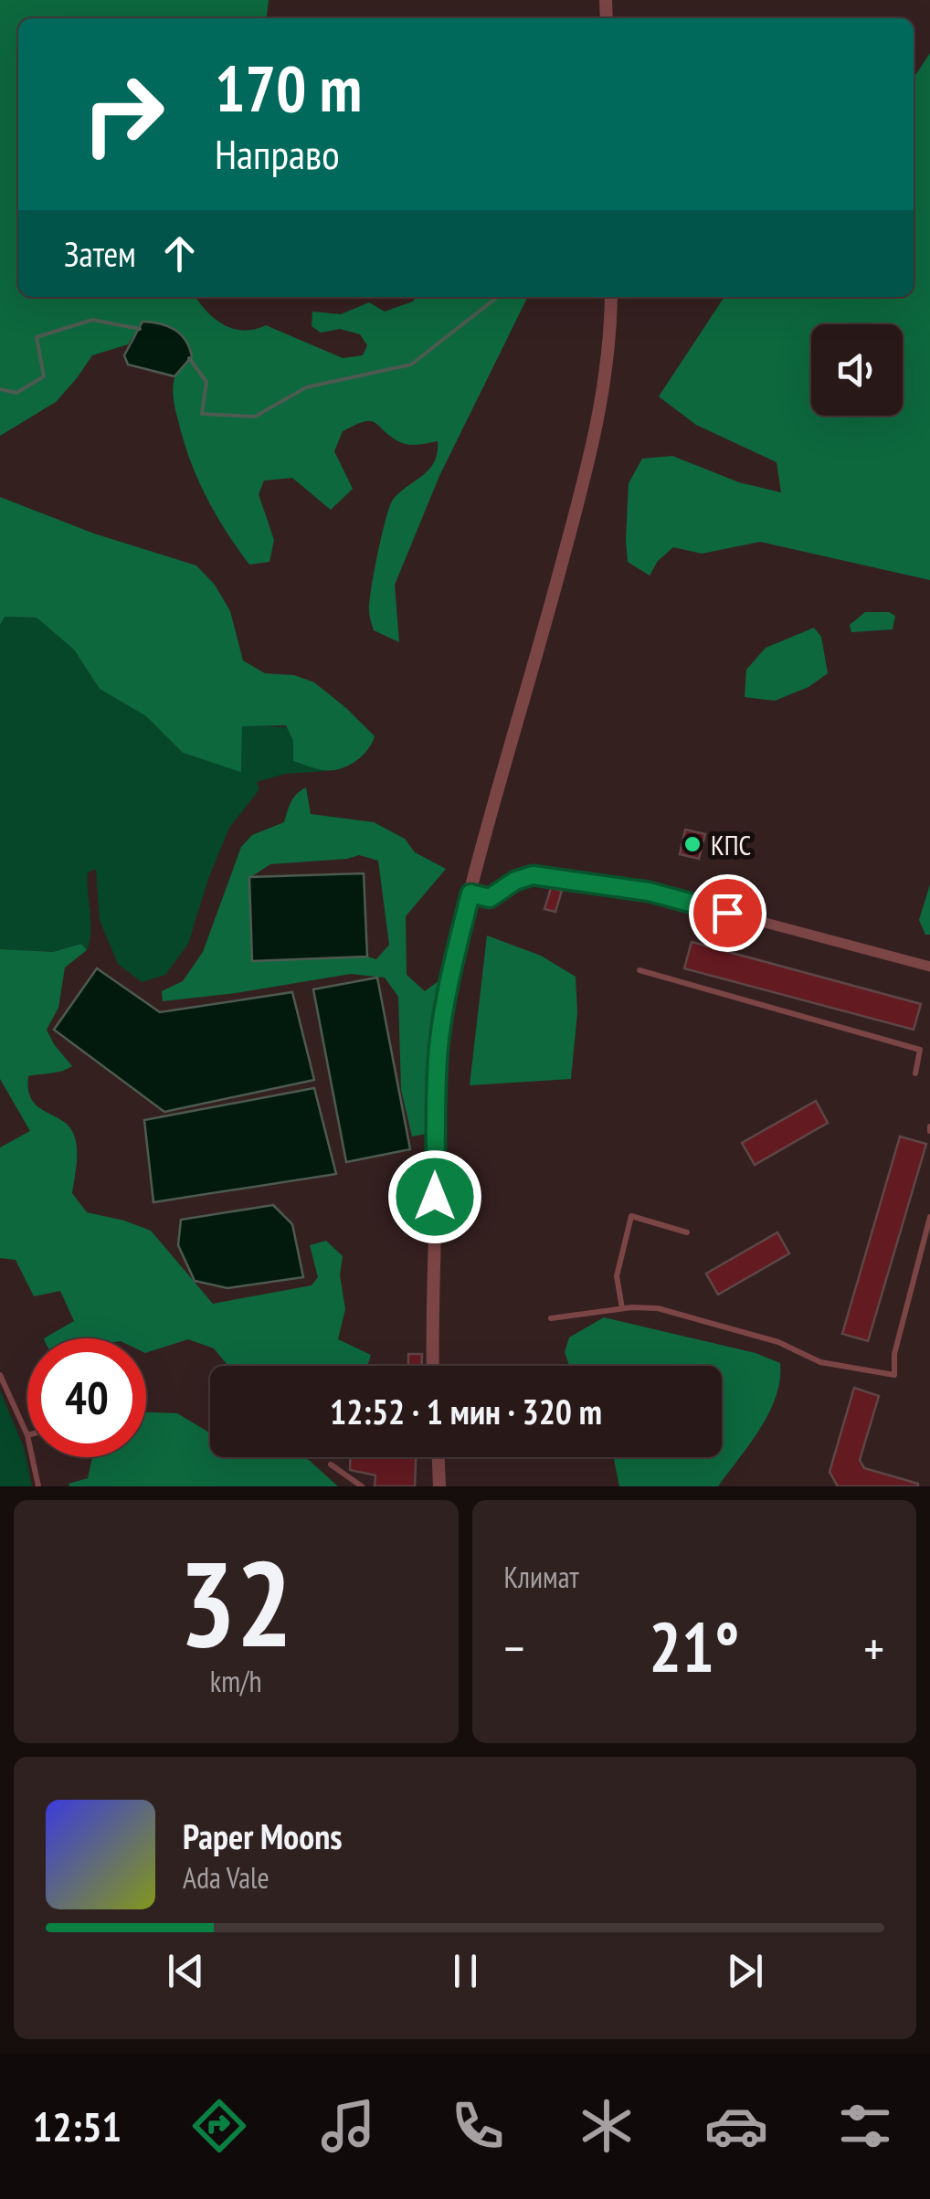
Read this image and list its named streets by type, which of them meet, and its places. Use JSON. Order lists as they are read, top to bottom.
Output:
{
  "places": ["КПС"],
  "page": {
    "turn": ["170 m", "Направо"],
    "then": "Затем",
    "limit": "40",
    "trip": "12:52 · 1 мин · 320 m",
    "tile": [
      ["32", "km/h"],
      "Климат"
    ],
    "heat": ["−", "21°", "+"],
    "song": ["Paper Moons", "Ada Vale"],
    "tabs": "12:51"
  }
}
